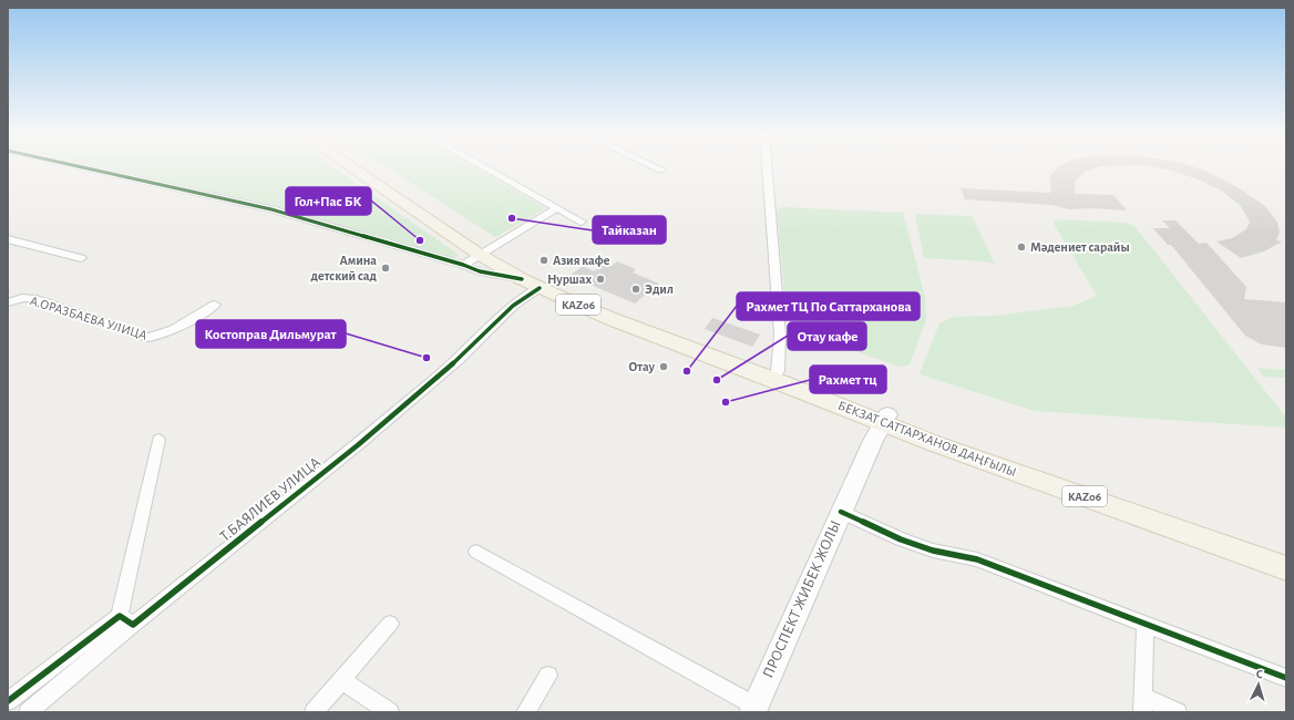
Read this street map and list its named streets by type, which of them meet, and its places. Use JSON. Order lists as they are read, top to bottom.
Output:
{
  "streets": {
    "main road": ["KАZ06", "БЕКЗАТ САТТАРХАНОВ ДАҢҒЫЛЫ", "ПРОСПЕКТ ЖИБЕК ЖОЛЫ"],
    "street": ["А.ОРАЗБАЕВА УЛИЦА", "Т.БАЯЛИЕВ УЛИЦА"]
  },
  "crossings": [
    ["БЕКЗАТ САТТАРХАНОВ ДАҢҒЫЛЫ", "Т.БАЯЛИЕВ УЛИЦА"],
    ["БЕКЗАТ САТТАРХАНОВ ДАҢҒЫЛЫ", "ПРОСПЕКТ ЖИБЕК ЖОЛЫ"]
  ],
  "places": [
    "Тайказан",
    "Гол+Пас БК",
    "Мәдениет сарайы",
    "Азия кафе",
    "Амина детский сад",
    "Нуршах",
    "Эдил",
    "Костоправ Дильмурат",
    "Отау",
    "Рахмет ТЦ По Саттарханова",
    "Отау кафе",
    "Рахмет тц"
  ],
  "north": "top"
}
